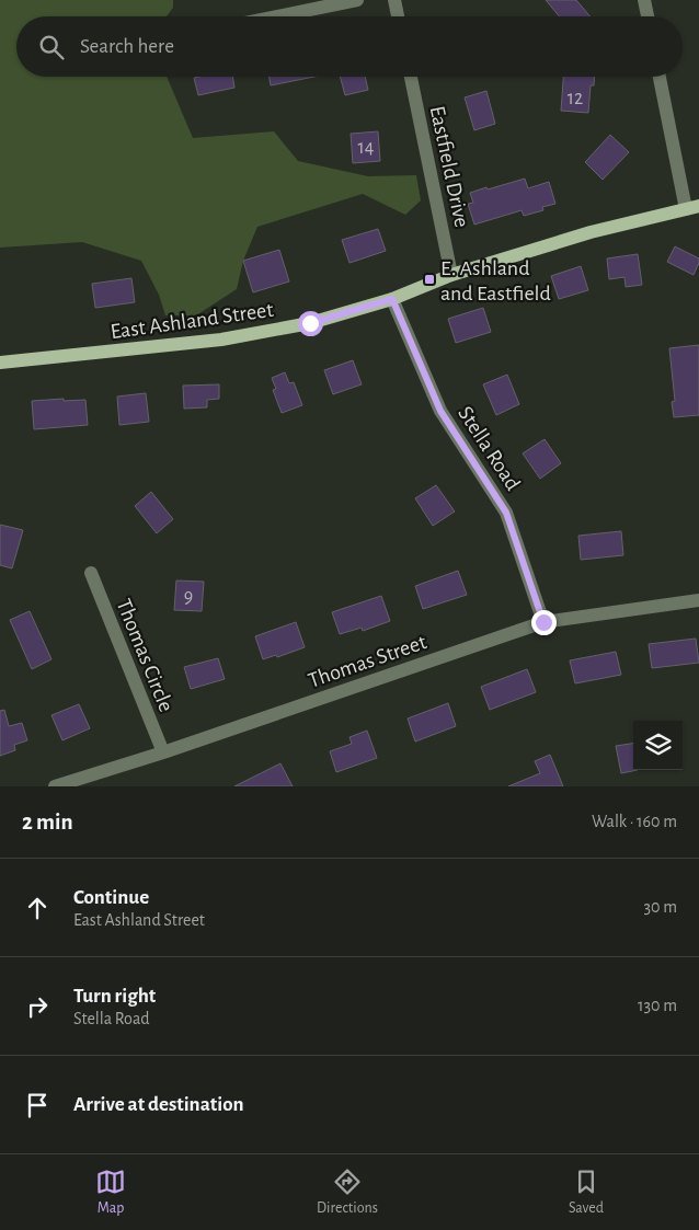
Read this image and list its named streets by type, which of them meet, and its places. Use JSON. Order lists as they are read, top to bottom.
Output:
{
  "streets": {
    "main road": ["East Ashland Street"],
    "street": [
      "Eastfield Drive",
      "Stella Road",
      "Thomas Circle",
      "Thomas Street"
    ]
  },
  "crossings": [
    ["Eastfield Drive", "East Ashland Street"],
    ["East Ashland Street", "Stella Road"],
    ["Stella Road", "Thomas Street"],
    ["Thomas Circle", "Thomas Street"]
  ],
  "places": {
    "transit": ["E. Ashland and Eastfield"]
  },
  "house_numbers": ["12", "14", "9"],
  "page": {
    "search": "Search here",
    "heading": ["2 min", "Walk · 160 m"],
    "list": [
      ["Continue", "East Ashland Street", "30 m"],
      ["Turn right", "Stella Road", "130 m"],
      "Arrive at destination"
    ],
    "nav": ["Map", "Directions", "Saved"]
  }
}
